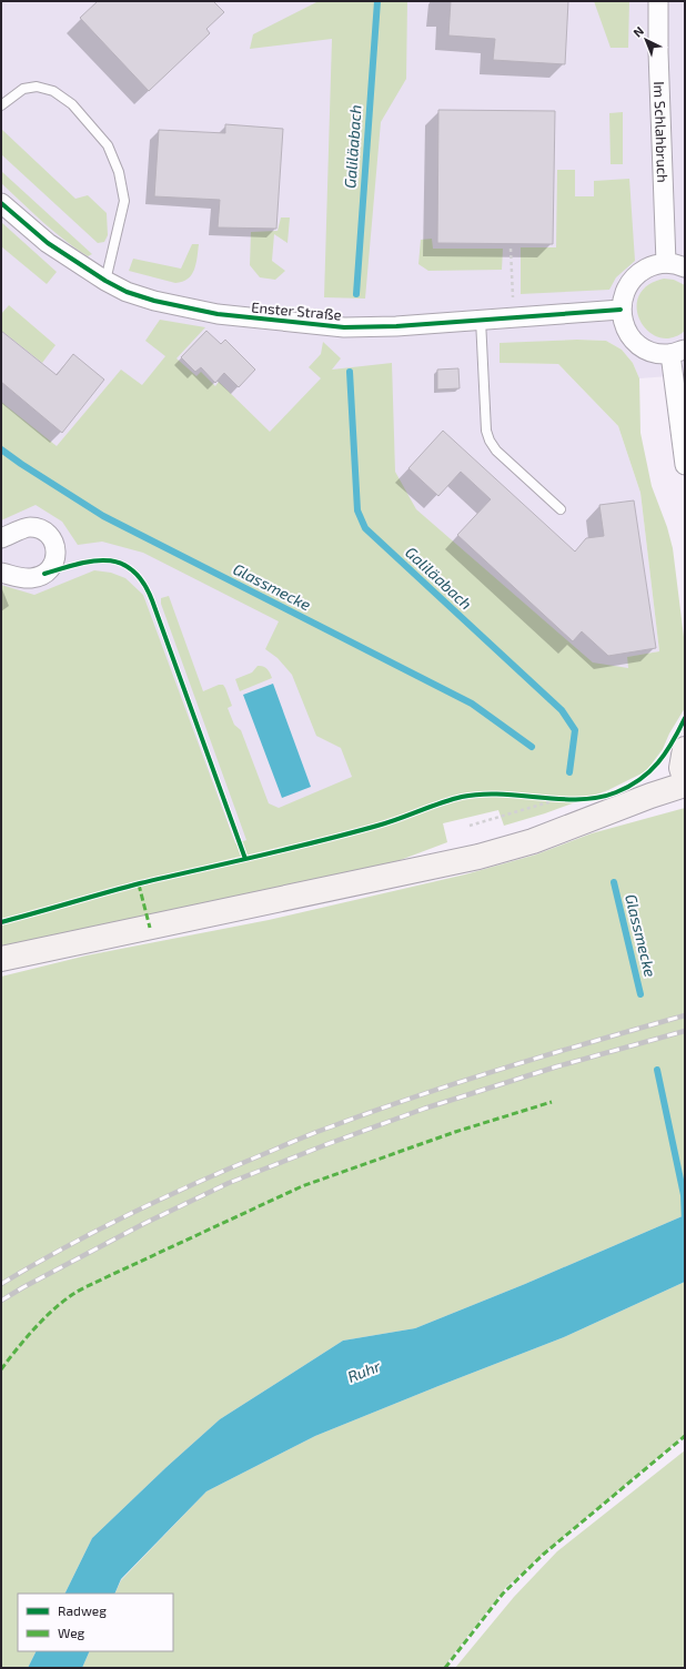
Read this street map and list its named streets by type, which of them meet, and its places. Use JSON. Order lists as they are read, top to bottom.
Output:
{
  "streets": {
    "street": ["Im Schlahbruch", "Enster Straße"]
  },
  "water": ["Galiläabach", "Glassmecke", "Ruhr"],
  "legend": ["Radweg", "Weg"],
  "north": "top left"
}
